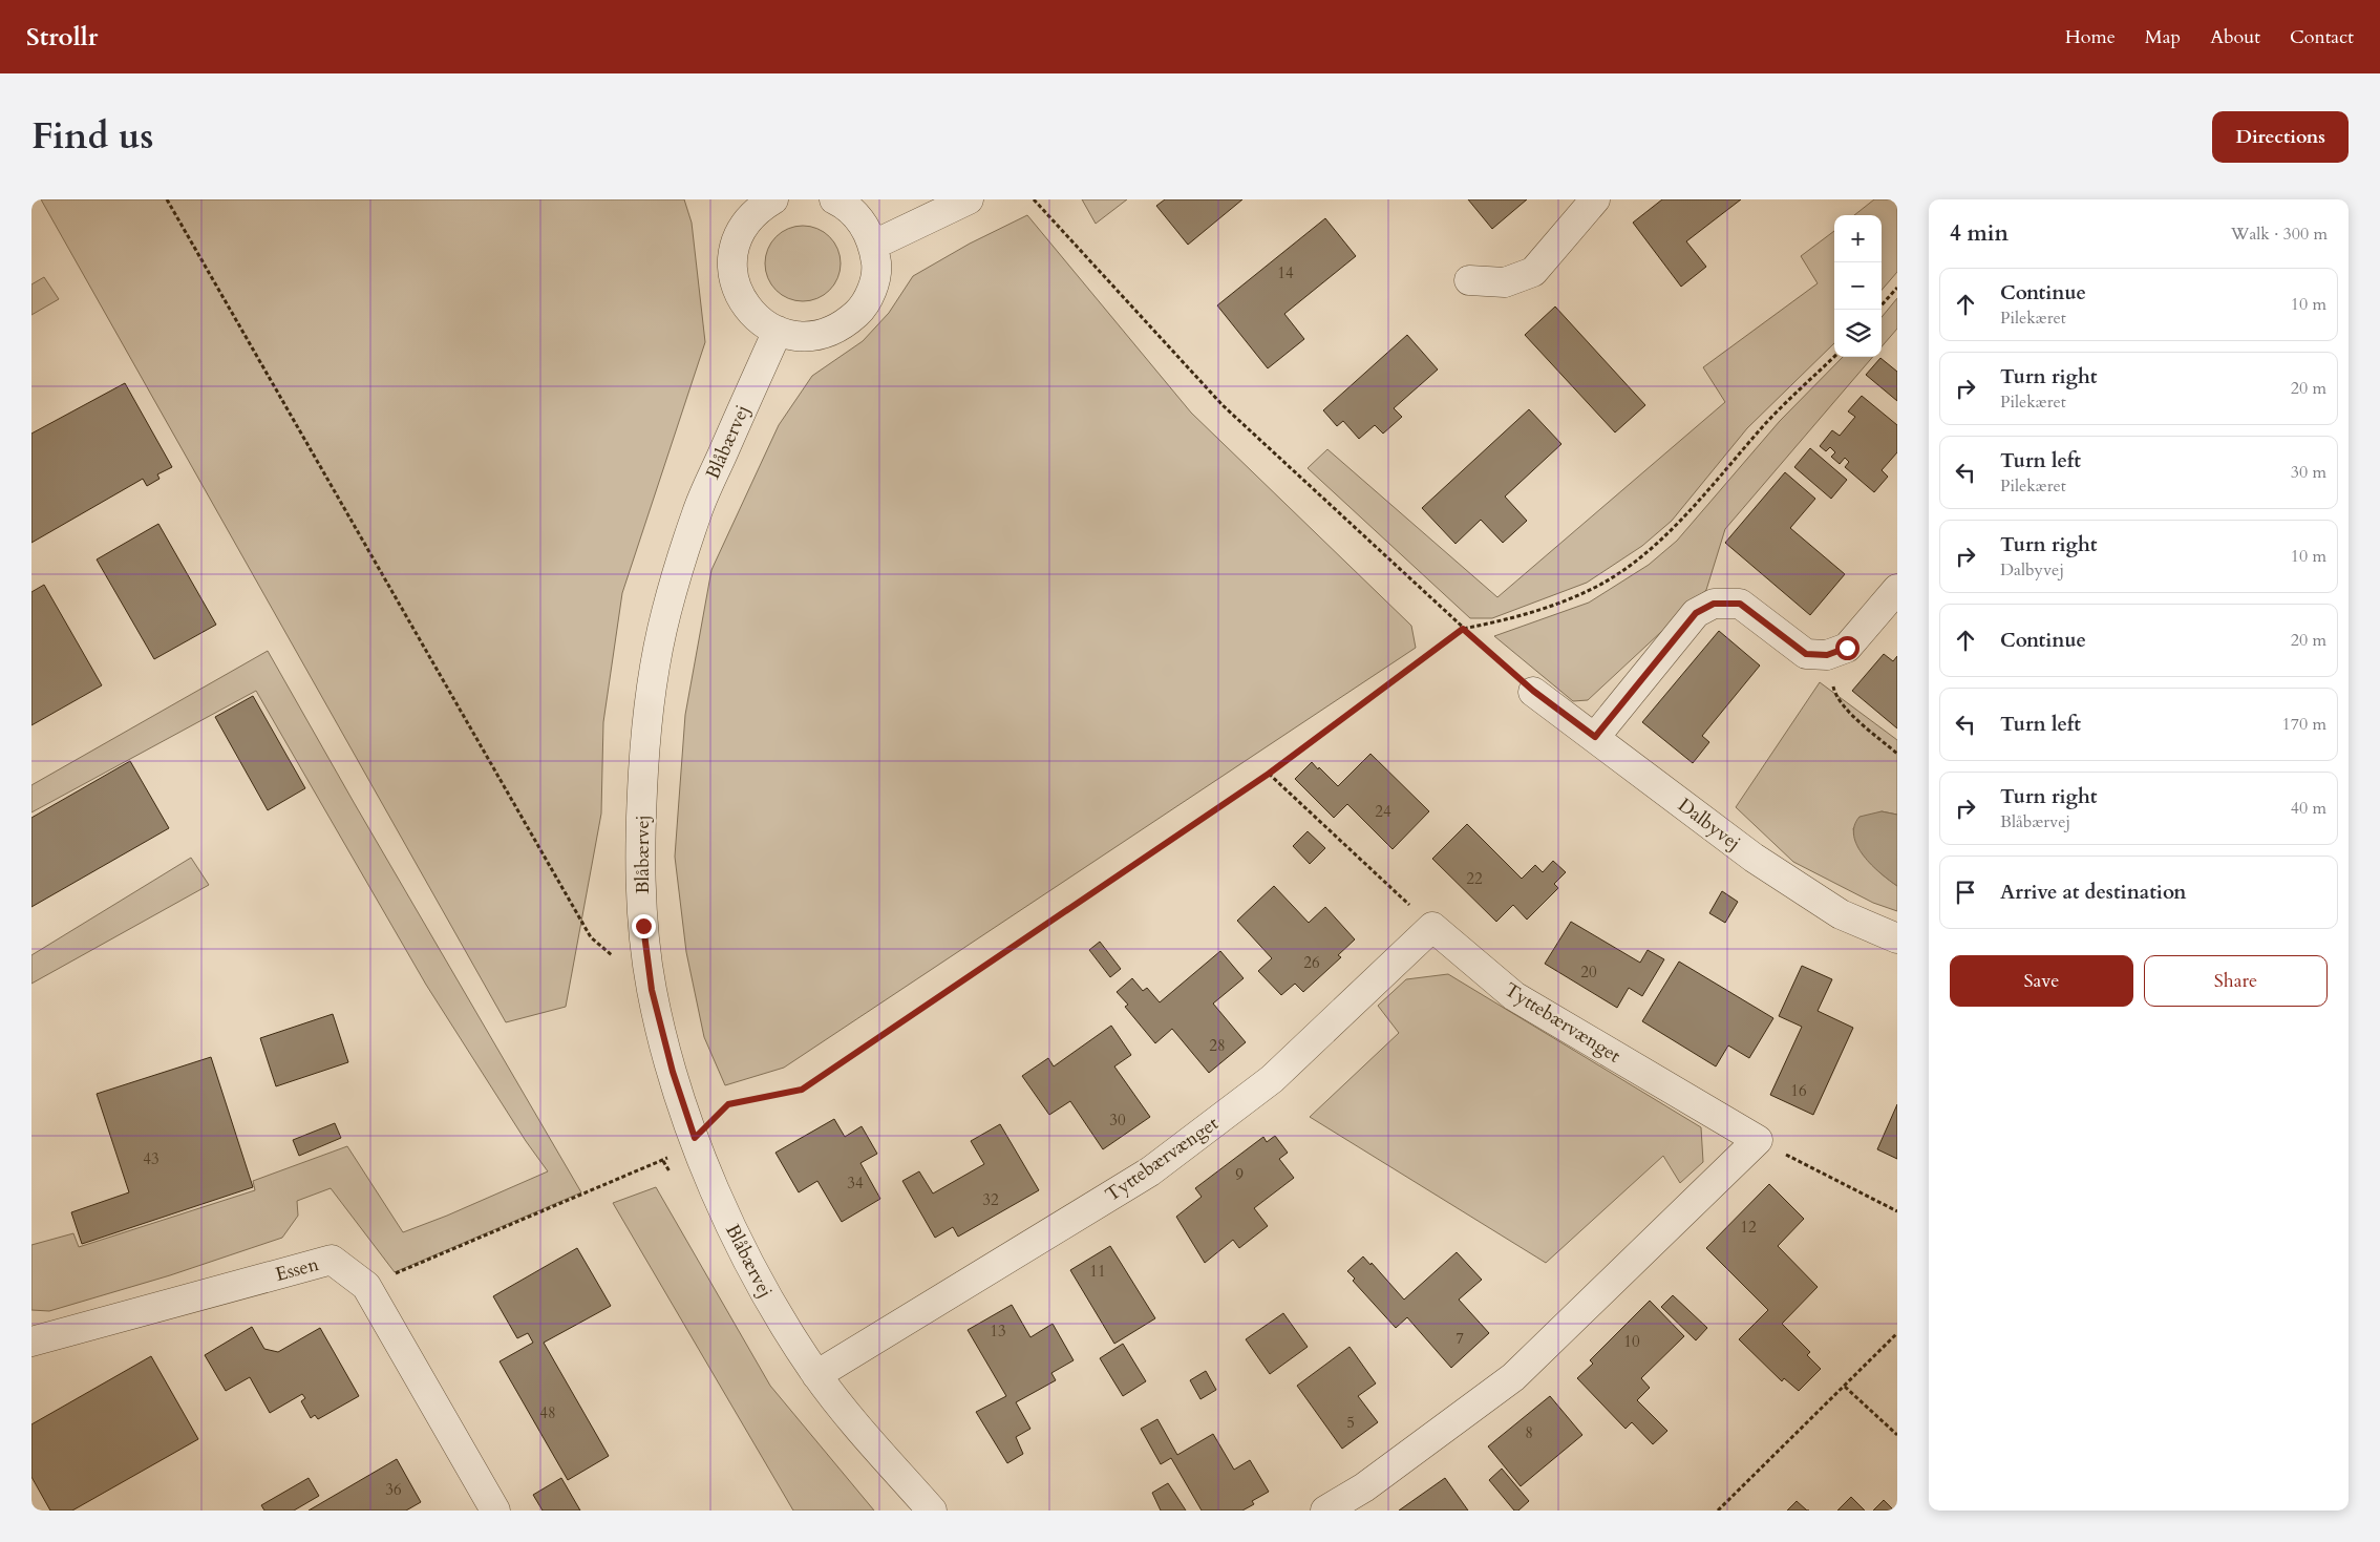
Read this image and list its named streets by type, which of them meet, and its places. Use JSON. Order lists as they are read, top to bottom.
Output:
{
  "streets": {
    "street": [
      "Blåbærvej",
      "Dalbyvej",
      "Tyttebærvænget",
      "Essen"
    ]
  },
  "crossings": [
    ["Blåbærvej", "Tyttebærvænget"]
  ],
  "house_numbers": [
    "14",
    "24",
    "22",
    "26",
    "20",
    "28",
    "16",
    "30",
    "43",
    "9",
    "34",
    "32",
    "12",
    "11",
    "13",
    "7",
    "10",
    "48",
    "5",
    "8",
    "36"
  ],
  "page": {
    "header": "Strollr",
    "nav": [
      "Home",
      "Map",
      "About",
      "Contact"
    ],
    "title": "Find us",
    "buttons": [
      "Directions",
      ["Save", "Share"]
    ],
    "heading": ["4 min", "Walk · 300 m"],
    "map_buttons": ["+", "−"],
    "list": [
      ["Continue", "Pilekæret", "10 m"],
      ["Turn right", "Pilekæret", "20 m"],
      ["Turn left", "Pilekæret", "30 m"],
      ["Turn right", "Dalbyvej", "10 m"],
      ["Continue", "20 m"],
      ["Turn left", "170 m"],
      ["Turn right", "Blåbærvej", "40 m"],
      "Arrive at destination"
    ]
  }
}
